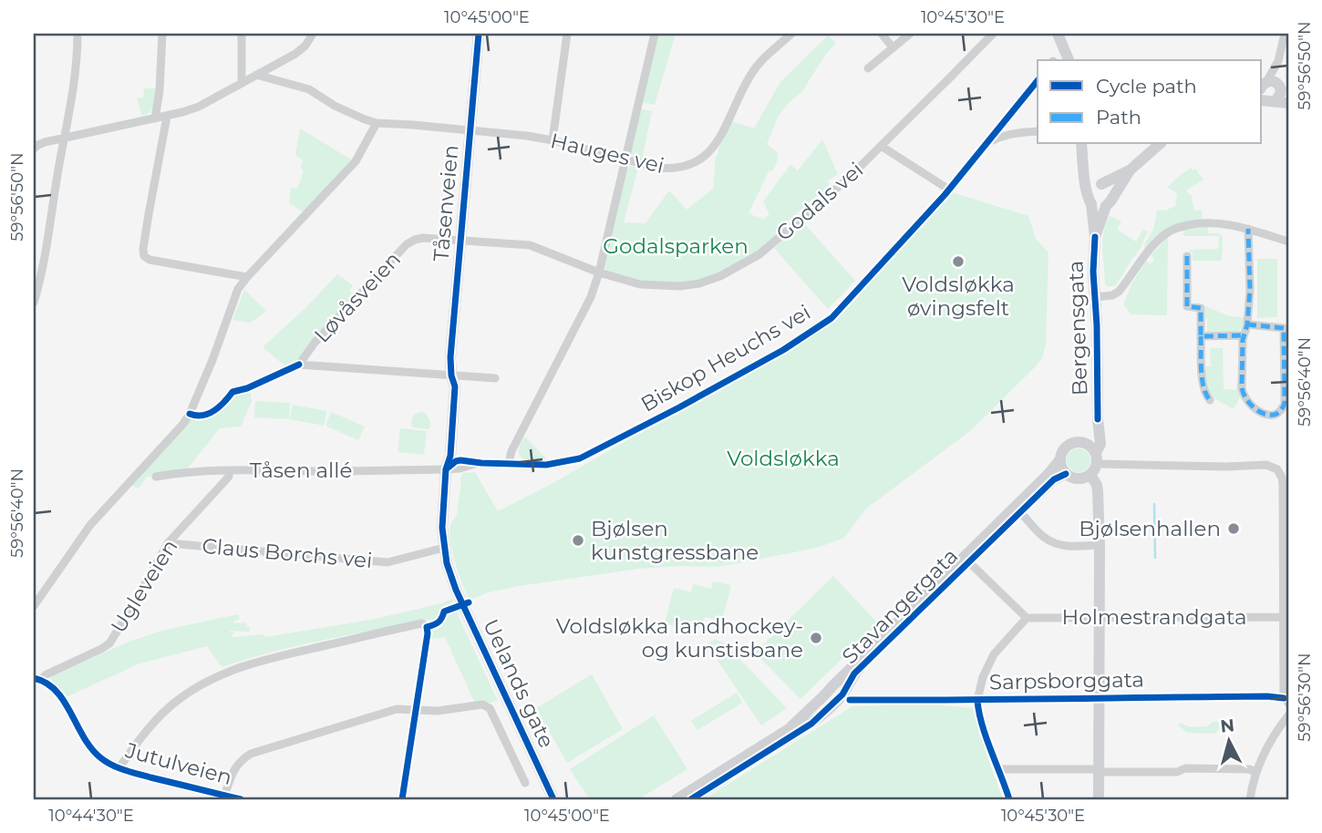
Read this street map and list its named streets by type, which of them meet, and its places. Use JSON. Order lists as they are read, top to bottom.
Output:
{
  "streets": {
    "main road": [
      "Tåsenveien",
      "Bergensgata",
      "Stavangergata",
      "Uelands gate"
    ],
    "street": [
      "Hauges vei",
      "Godals vei",
      "Løvåsveien",
      "Biskop Heuchs vei",
      "Tåsen allé",
      "Claus Borchs vei",
      "Ugleveien",
      "Holmestrandgata",
      "Sarpsborggata",
      "Jutulveien"
    ]
  },
  "crossings": [
    ["Hauges vei", "Tåsenveien"],
    ["Godals vei", "Tåsenveien"],
    ["Godals vei", "Løvåsveien"],
    ["Tåsenveien", "Løvåsveien"],
    ["Tåsenveien", "Biskop Heuchs vei"],
    ["Tåsenveien", "Tåsen allé"],
    ["Tåsenveien", "Uelands gate"],
    ["Bergensgata", "Stavangergata"],
    ["Biskop Heuchs vei", "Tåsen allé"],
    ["Biskop Heuchs vei", "Uelands gate"],
    ["Tåsen allé", "Ugleveien"],
    ["Tåsen allé", "Uelands gate"],
    ["Claus Borchs vei", "Ugleveien"],
    ["Claus Borchs vei", "Uelands gate"],
    ["Ugleveien", "Jutulveien"],
    ["Stavangergata", "Sarpsborggata"]
  ],
  "parks": ["Godalsparken", "Voldsløkka"],
  "places": [
    "Voldsløkka øvingsfelt",
    "Bjølsenhallen",
    "Bjølsen kunstgressbane",
    "Voldsløkka landhockey- og kunstisbane"
  ],
  "legend": ["Cycle path", "Path"],
  "north": "top",
  "coordinates": [
    "10°45'00\"E",
    "10°45'30\"E",
    "59°56'50\"N",
    "59°56'40\"N",
    "59°56'30\"N",
    "10°44'30\"E"
  ]
}
